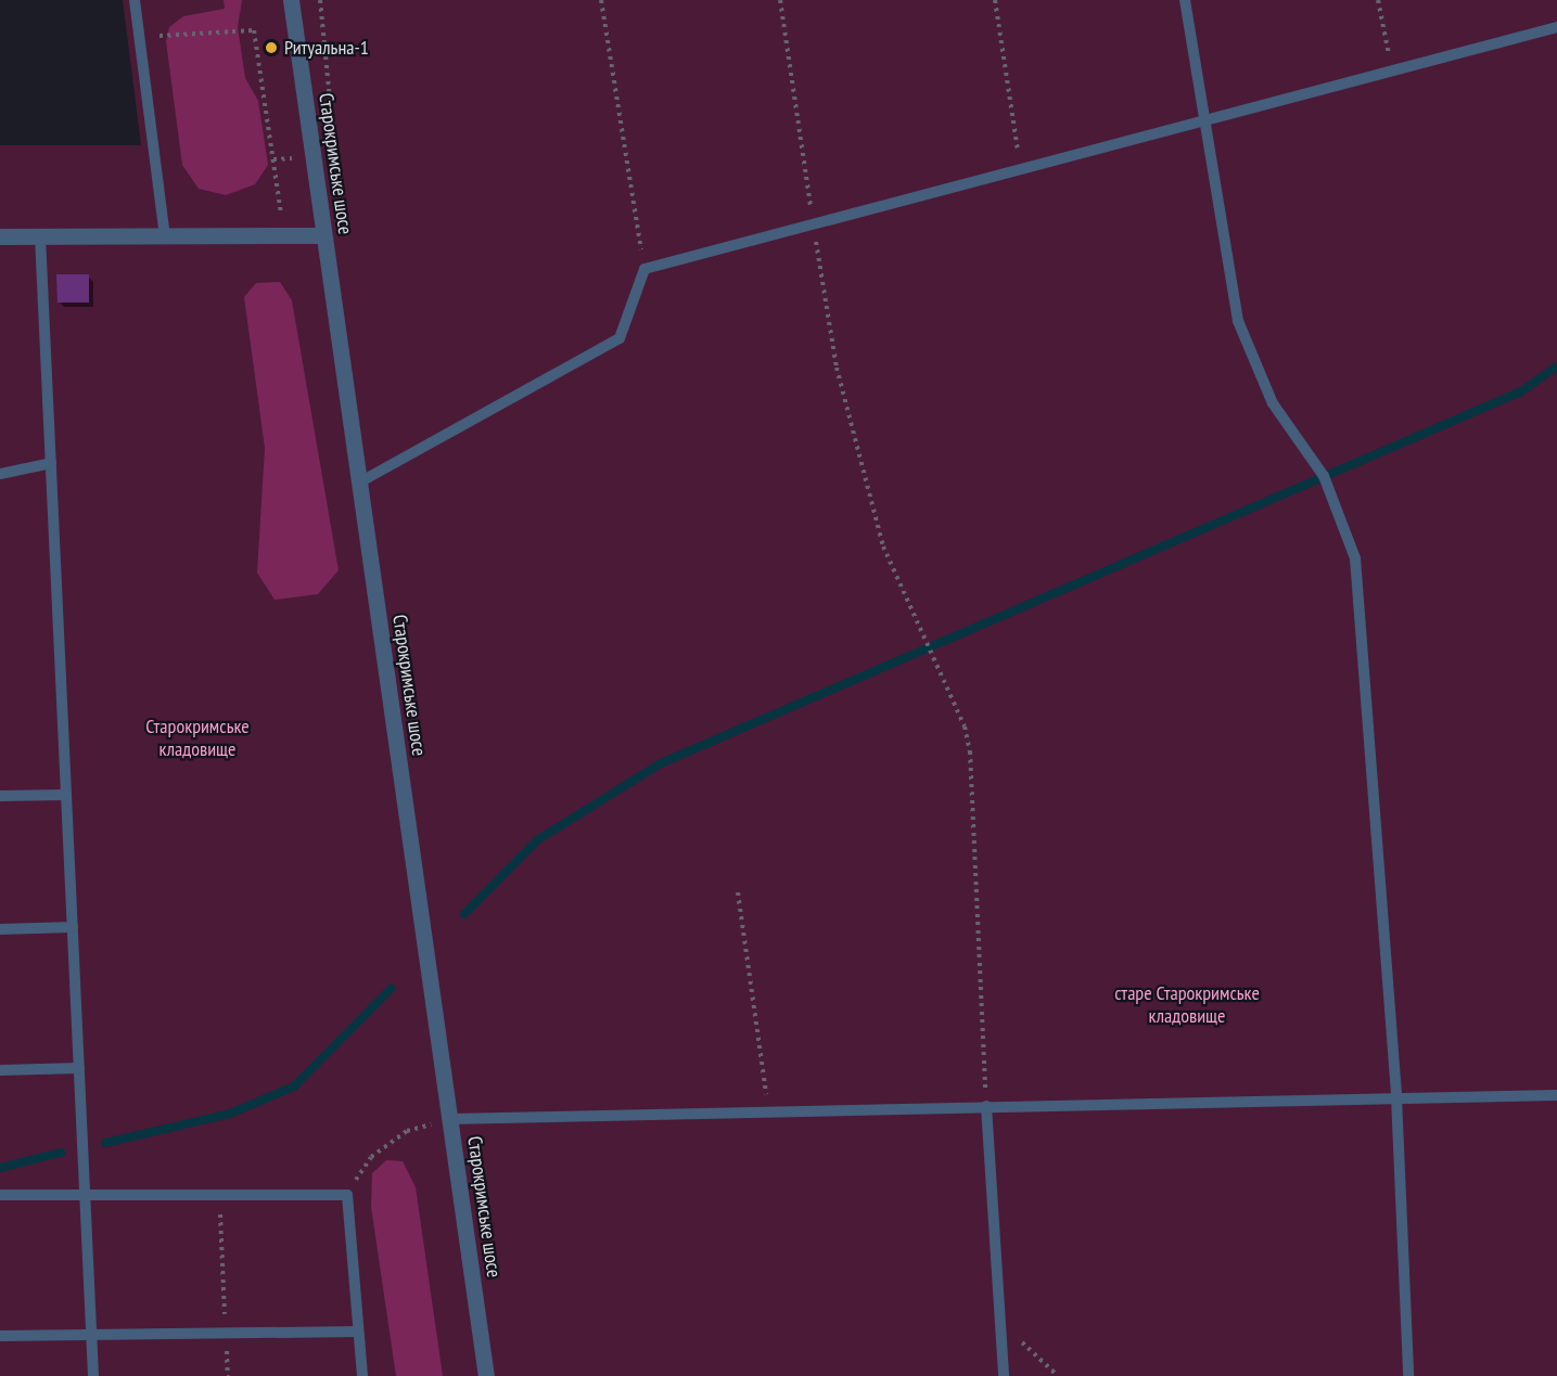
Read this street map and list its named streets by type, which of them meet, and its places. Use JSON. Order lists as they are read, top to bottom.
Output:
{
  "streets": {
    "street": ["Старокримське шосе"]
  },
  "parks": ["Старокримське кладовище", "старе Старокримське кладовище"],
  "places": ["Ритуальна-1"]
}
